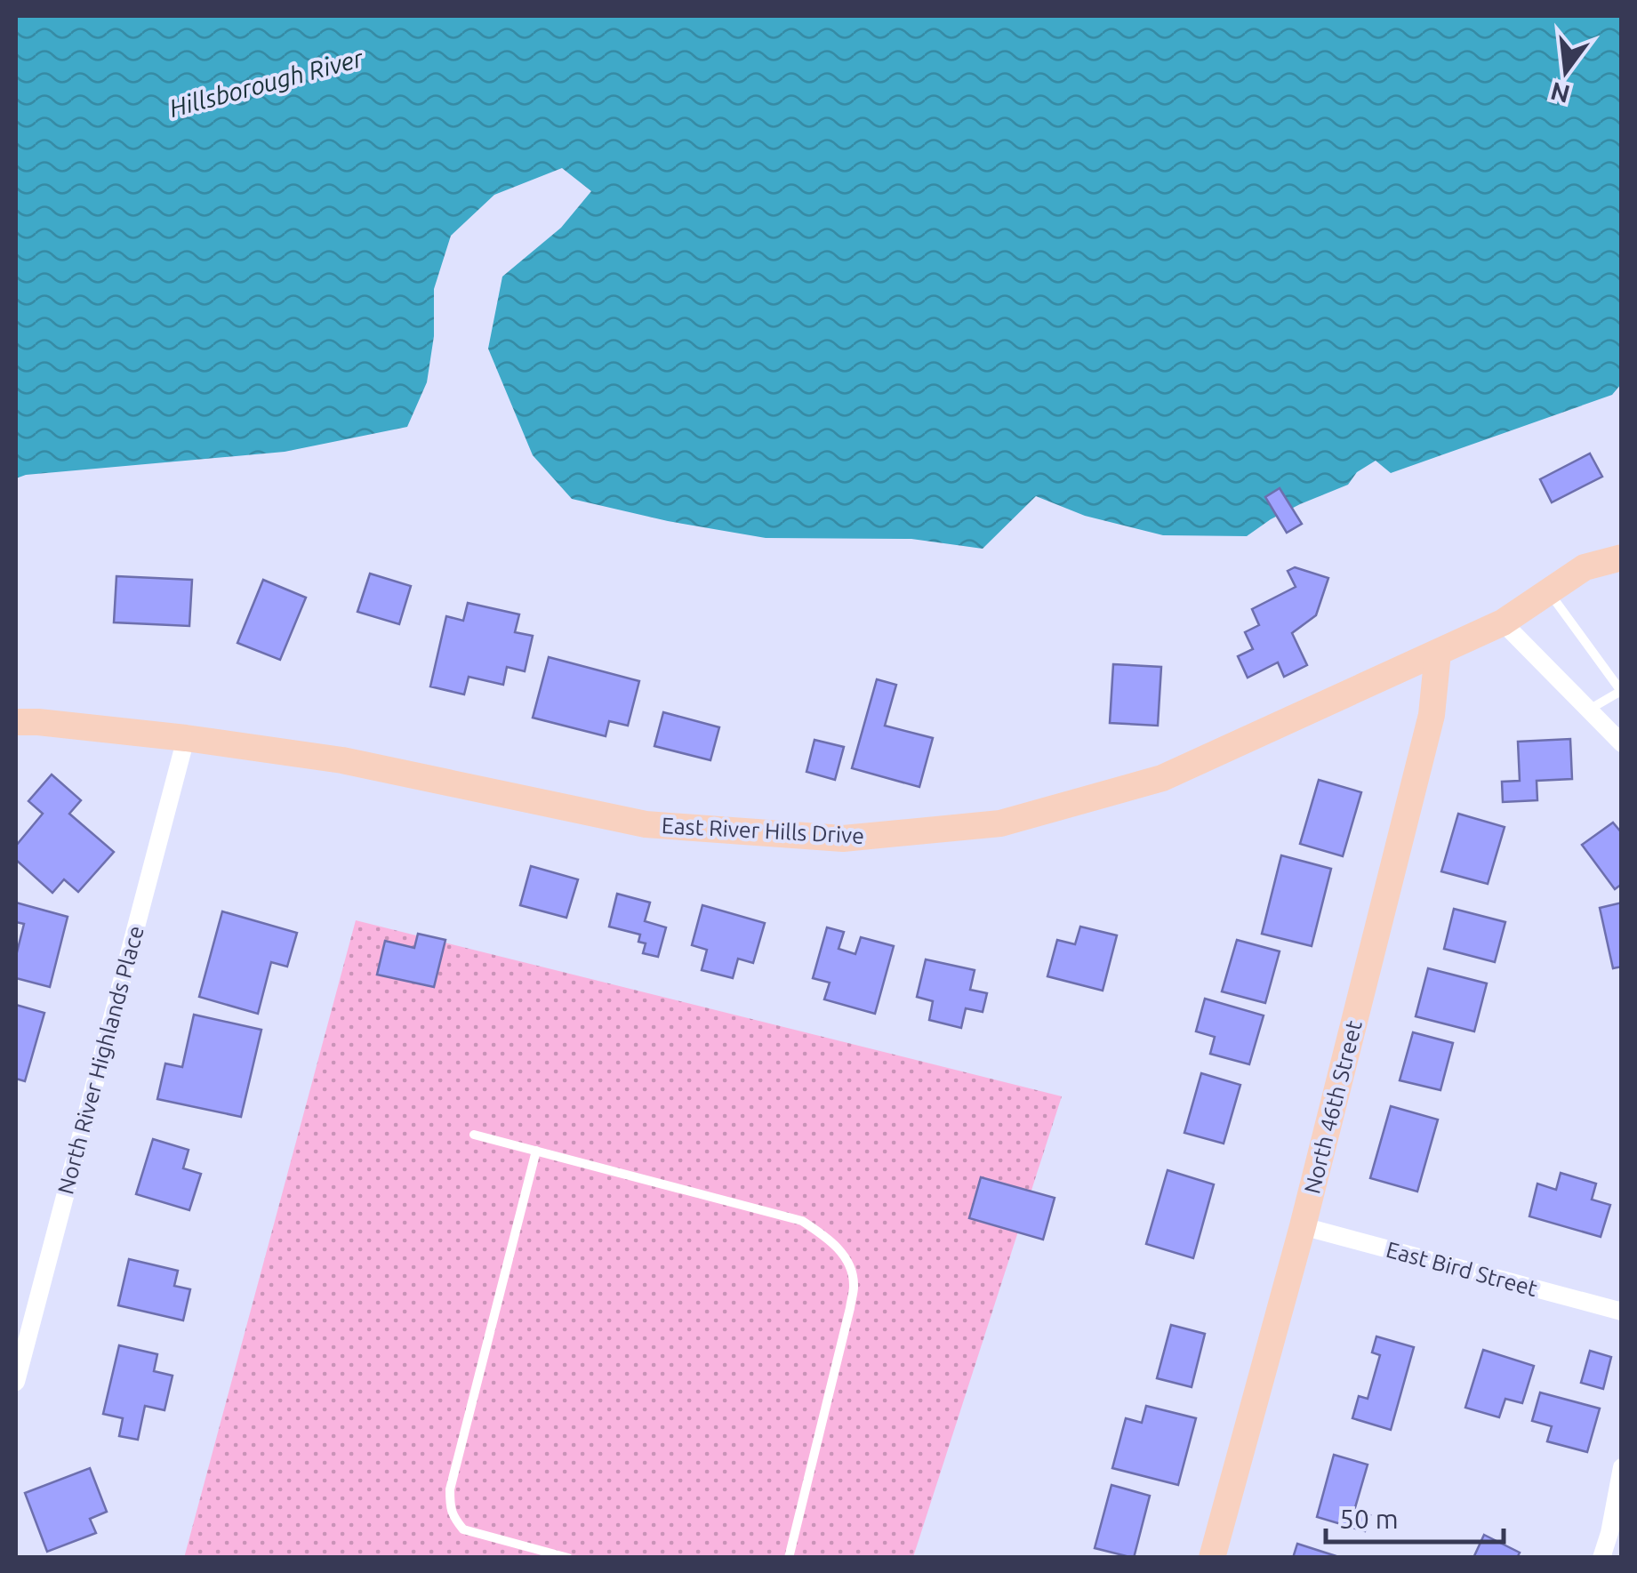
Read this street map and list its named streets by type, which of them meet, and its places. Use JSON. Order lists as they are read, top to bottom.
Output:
{
  "streets": {
    "street": [
      "East River Hills Drive",
      "North River Highlands Place",
      "North 46th Street",
      "East Bird Street"
    ]
  },
  "crossings": [
    ["East River Hills Drive", "North River Highlands Place"],
    ["East River Hills Drive", "North 46th Street"],
    ["North 46th Street", "East Bird Street"]
  ],
  "water": ["Hillsborough River"],
  "scale_bar": "50 m",
  "north": "bottom"
}
